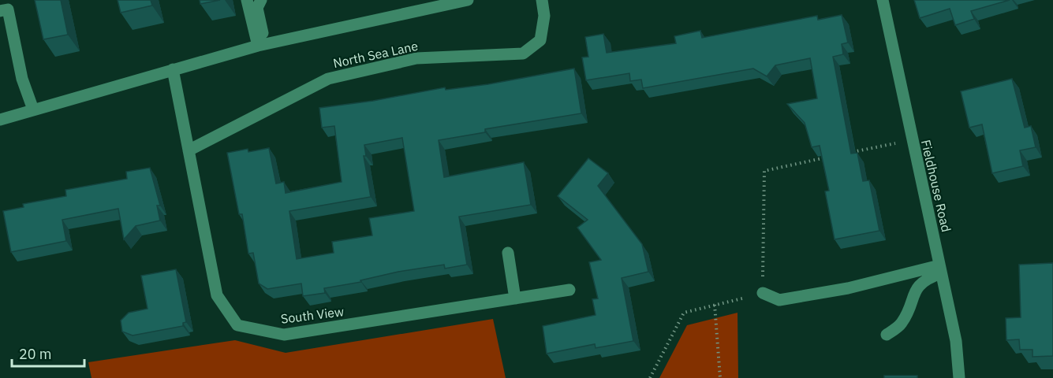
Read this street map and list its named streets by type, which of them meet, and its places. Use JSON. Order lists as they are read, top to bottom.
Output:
{
  "streets": {
    "street": ["North Sea Lane", "Fieldhouse Road", "South View"]
  },
  "crossings": [
    ["North Sea Lane", "South View"]
  ],
  "scale_bar": "20 m"
}
